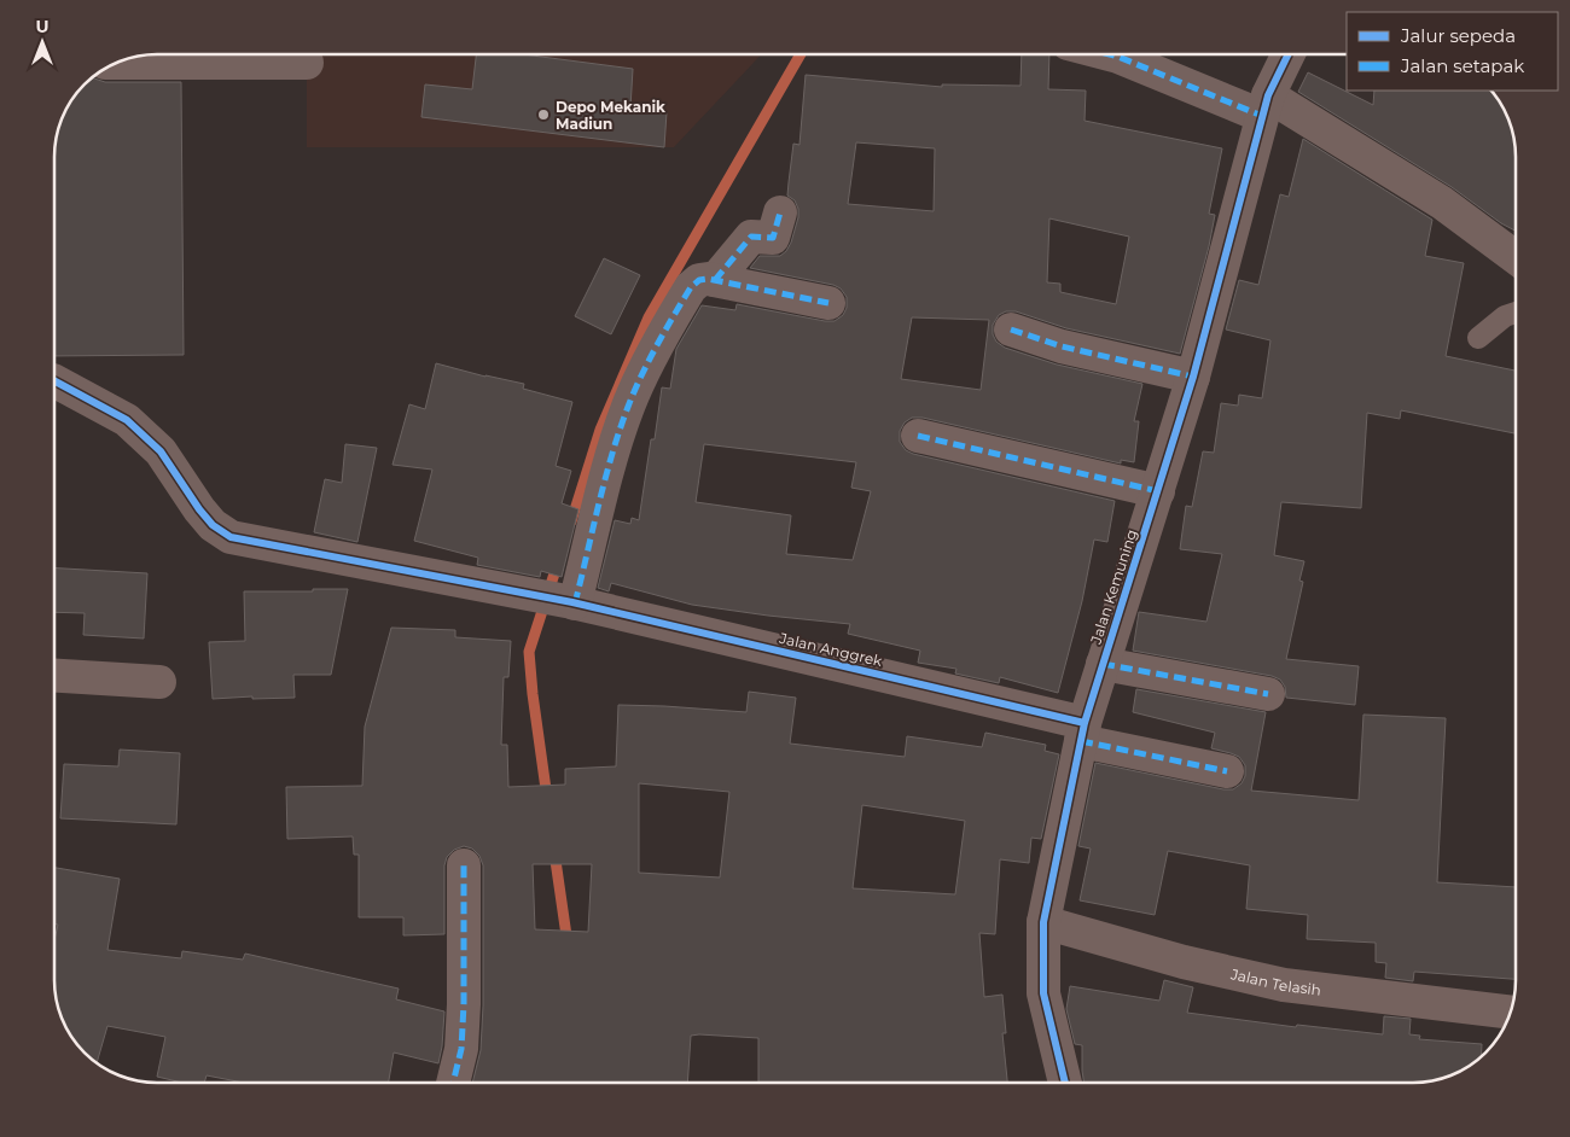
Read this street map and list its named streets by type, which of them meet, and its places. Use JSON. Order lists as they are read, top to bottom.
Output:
{
  "streets": {
    "street": ["Jalan Kemuning", "Jalan Anggrek", "Jalan Telasih"]
  },
  "crossings": [
    ["Jalan Kemuning", "Jalan Anggrek"],
    ["Jalan Kemuning", "Jalan Telasih"]
  ],
  "places": ["Depo Mekanik Madiun"],
  "legend": ["Jalur sepeda", "Jalan setapak"],
  "north": "top"
}
